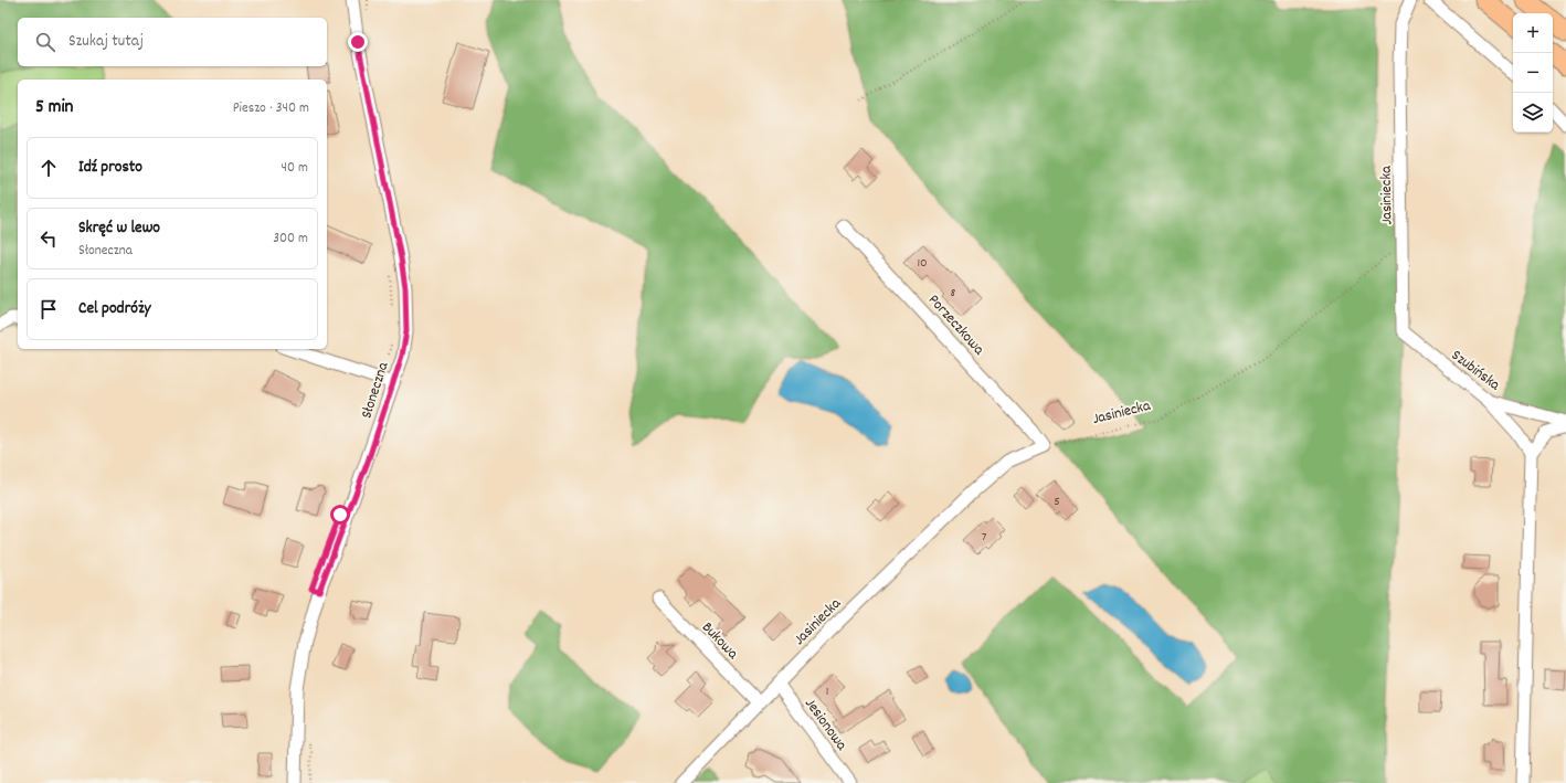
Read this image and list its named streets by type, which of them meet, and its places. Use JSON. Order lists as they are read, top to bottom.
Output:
{
  "streets": {
    "street": [
      "Jasiniecka",
      "Porzeczkowa",
      "Szubińska",
      "Słoneczna",
      "Bukowa",
      "Jesionowa"
    ]
  },
  "crossings": [
    ["Jasiniecka", "Porzeczkowa"],
    ["Jasiniecka", "Szubińska"],
    ["Jasiniecka", "Bukowa"],
    ["Jasiniecka", "Jesionowa"]
  ],
  "house_numbers": [
    "10",
    "8",
    "5",
    "7",
    "1"
  ],
  "page": {
    "map_buttons": ["+", "−"],
    "search": "Szukaj tutaj",
    "heading": ["5 min", "Pieszo · 340 m"],
    "list": [
      ["Idź prosto", "40 m"],
      ["Skręć w lewo", "Słoneczna", "300 m"],
      "Cel podróży"
    ]
  }
}
